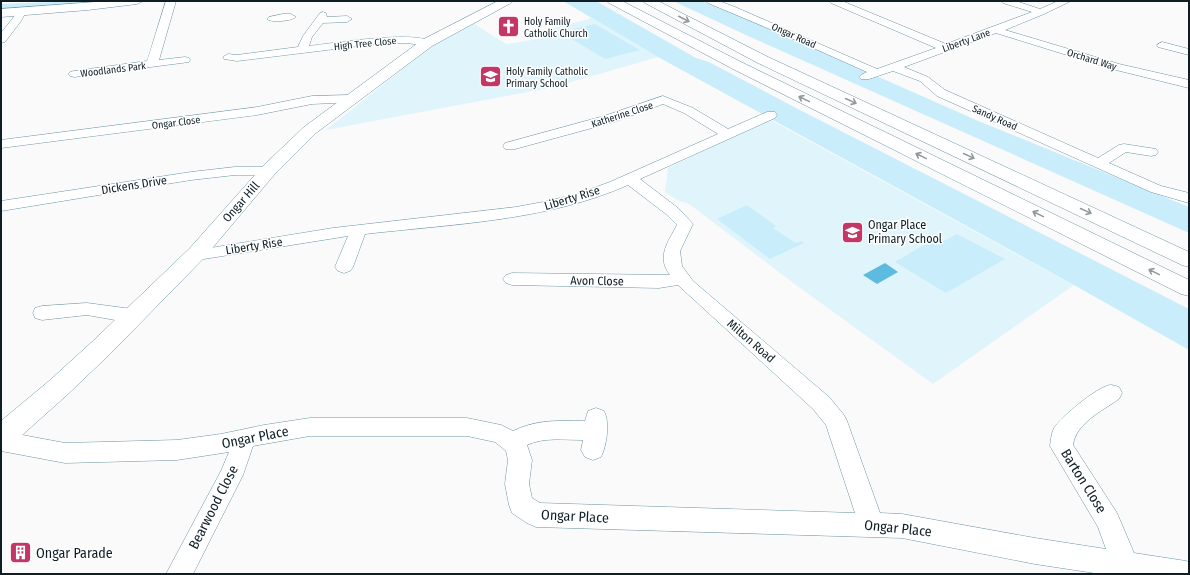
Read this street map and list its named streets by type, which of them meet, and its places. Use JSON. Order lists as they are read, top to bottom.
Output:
{
  "streets": {
    "main road": ["Ongar Hill"],
    "street": [
      "Ongar Road",
      "Liberty Lane",
      "High Tree Close",
      "Orchard Way",
      "Woodlands Park",
      "Katherine Close",
      "Sandy Road",
      "Ongar Close",
      "Dickens Drive",
      "Liberty Rise",
      "Avon Close",
      "Milton Road",
      "Ongar Place",
      "Barton Close",
      "Bearwood Close"
    ]
  },
  "crossings": [
    ["Ongar Road", "Liberty Lane"],
    ["Liberty Lane", "Orchard Way"],
    ["Liberty Lane", "Sandy Road"],
    ["High Tree Close", "Ongar Hill"],
    ["Katherine Close", "Liberty Rise"],
    ["Ongar Close", "Ongar Hill"],
    ["Dickens Drive", "Ongar Hill"],
    ["Liberty Rise", "Ongar Hill"],
    ["Liberty Rise", "Milton Road"],
    ["Avon Close", "Milton Road"],
    ["Milton Road", "Ongar Place"],
    ["Ongar Place", "Barton Close"],
    ["Ongar Place", "Bearwood Close"]
  ],
  "places": {
    "church": ["Holy Family Catholic Church"],
    "school or university": ["Holy Family Catholic Primary School", "Ongar Place Primary School"],
    "building": ["Ongar Parade"]
  }
}
